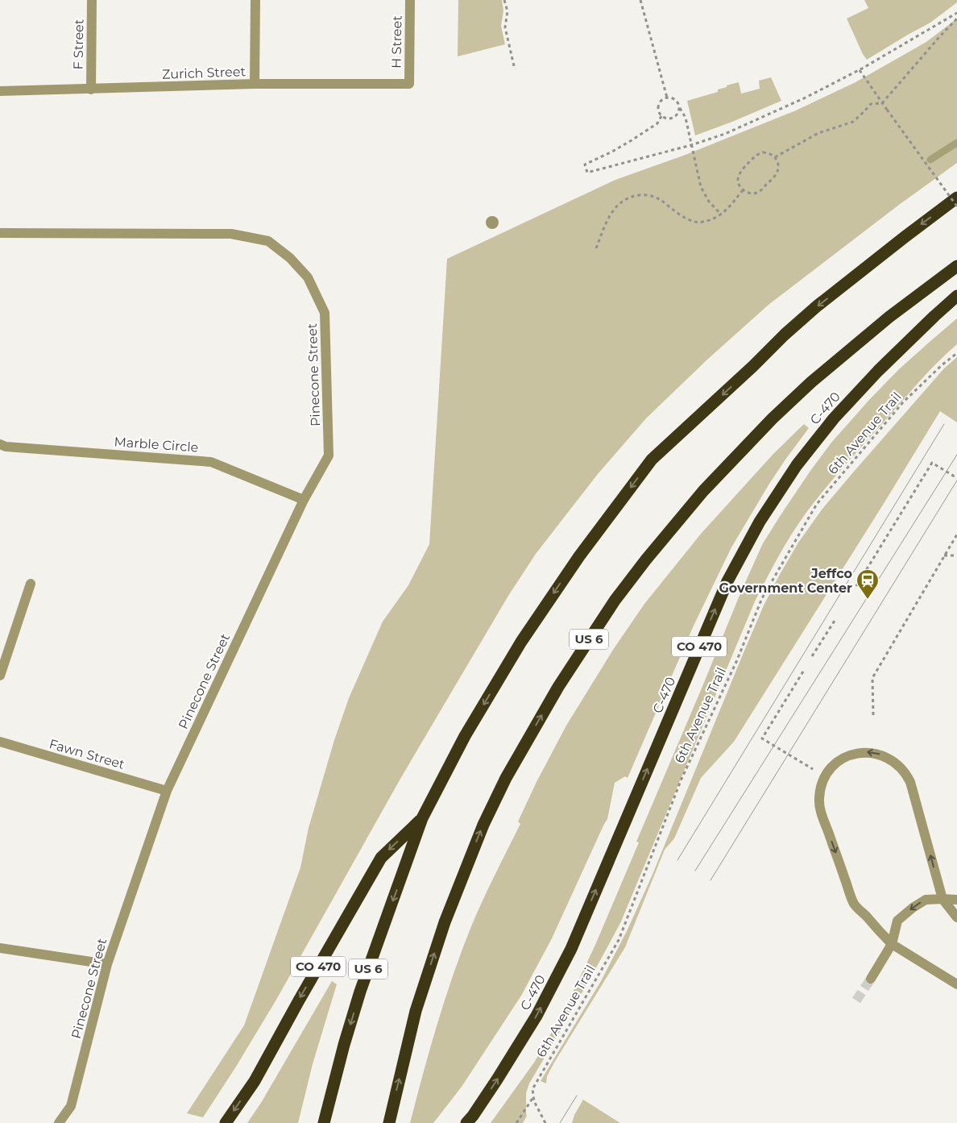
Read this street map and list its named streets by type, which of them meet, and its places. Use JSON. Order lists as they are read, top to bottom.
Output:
{
  "streets": {
    "highway": ["C-470", "US 6", "CO 470"],
    "street": [
      "H Street",
      "F Street",
      "Zurich Street",
      "Pinecone Street",
      "Marble Circle",
      "Fawn Street"
    ],
    "path": ["6th Avenue Trail"]
  },
  "crossings": [
    ["H Street", "Zurich Street"],
    ["F Street", "Zurich Street"],
    ["Pinecone Street", "Marble Circle"],
    ["Pinecone Street", "Fawn Street"],
    ["US 6", "CO 470"]
  ],
  "places": {
    "station": ["Jeffco Government Center"]
  }
}
